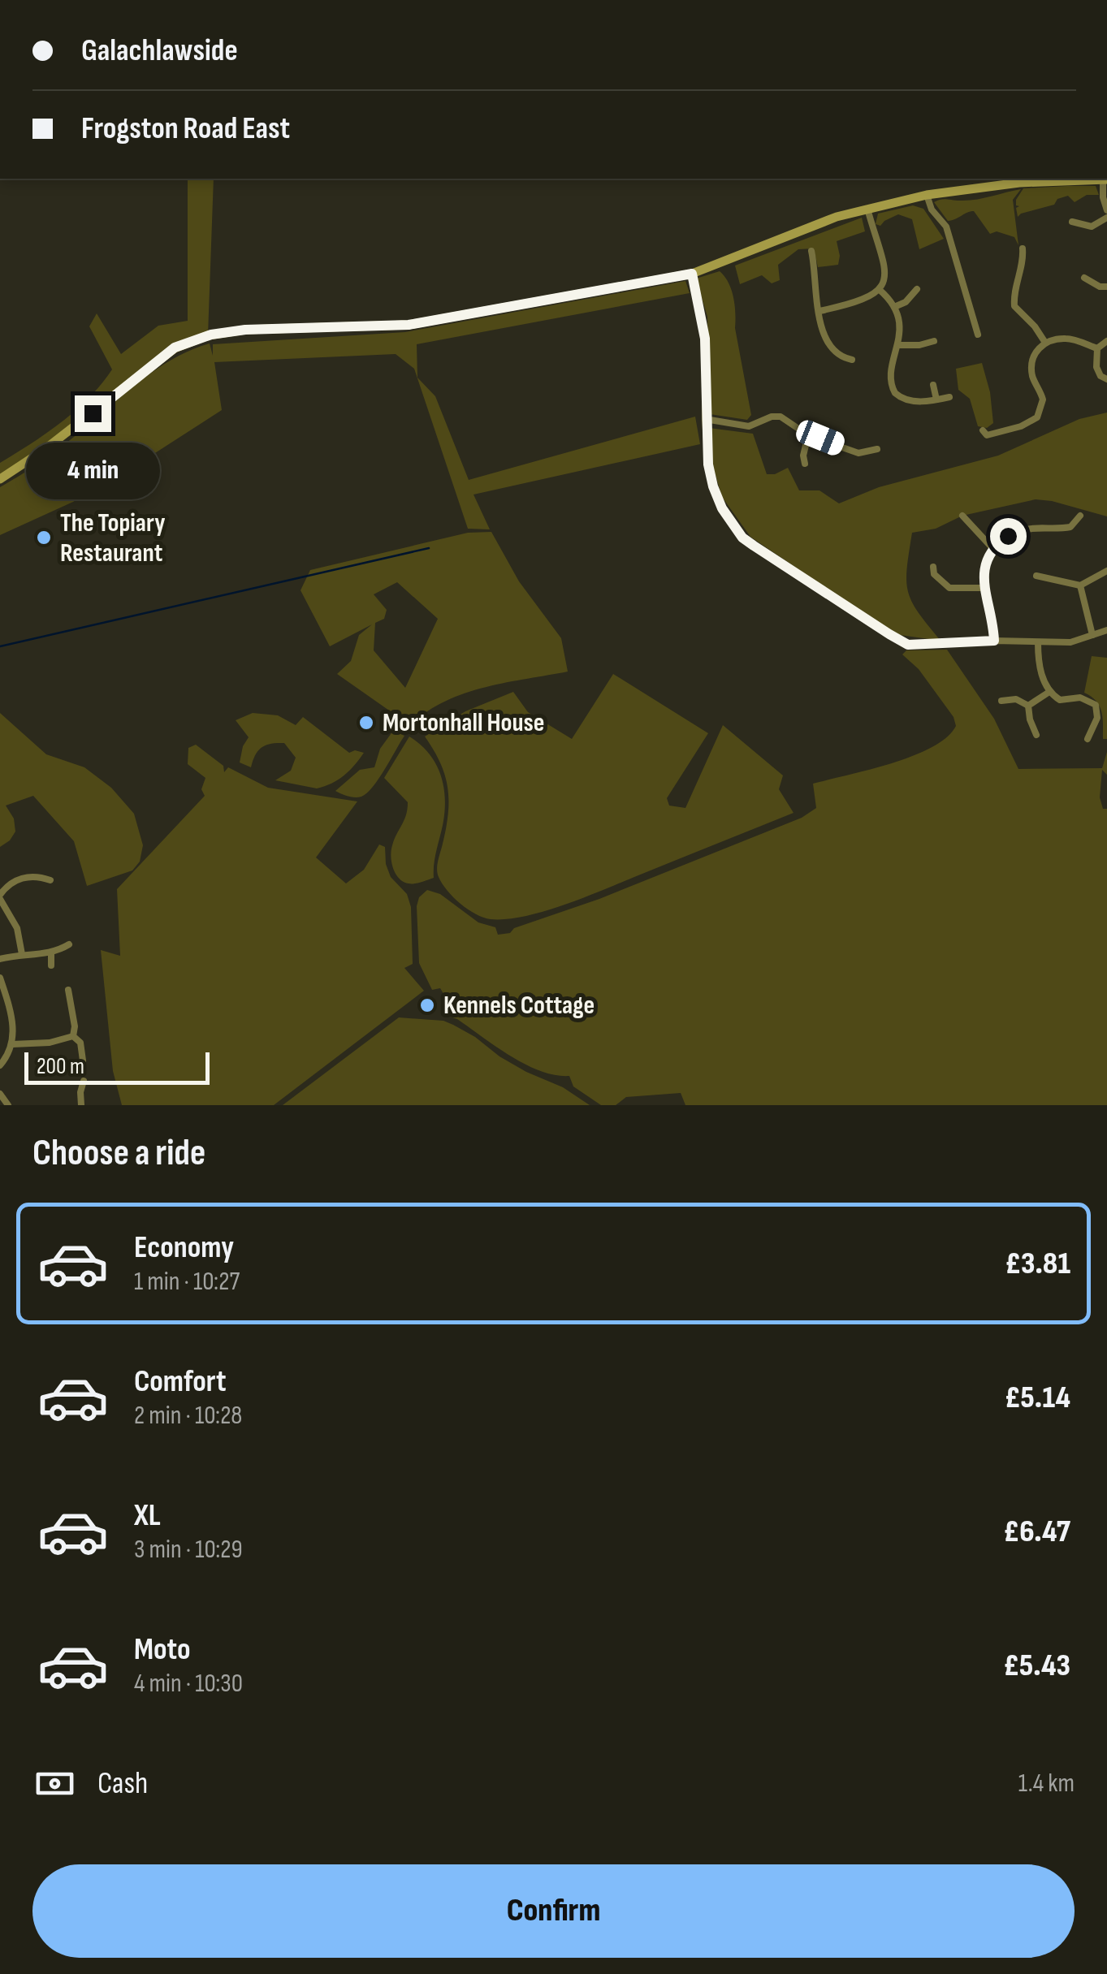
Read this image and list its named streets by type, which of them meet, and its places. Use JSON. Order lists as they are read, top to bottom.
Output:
{
  "places": ["The Topiary Restaurant", "Mortonhall House", "Kennels Cottage"],
  "scale_bar": "200 m",
  "page": {
    "banner": ["Galachlawside", "Frogston Road East"],
    "bubble": "4 min",
    "scale": "200 m",
    "heading": "Choose a ride",
    "list": [
      {
        "name": "Economy",
        "note": "1 min · 10:27",
        "value": "£3.81"
      },
      {
        "name": "Comfort",
        "note": "2 min · 10:28",
        "value": "£5.14"
      },
      {
        "name": "XL",
        "note": "3 min · 10:29",
        "value": "£6.47"
      },
      {
        "name": "Moto",
        "note": "4 min · 10:30",
        "value": "£5.43"
      }
    ],
    "pay": ["Cash", "1.4 km"],
    "buttons": "Confirm"
  }
}
